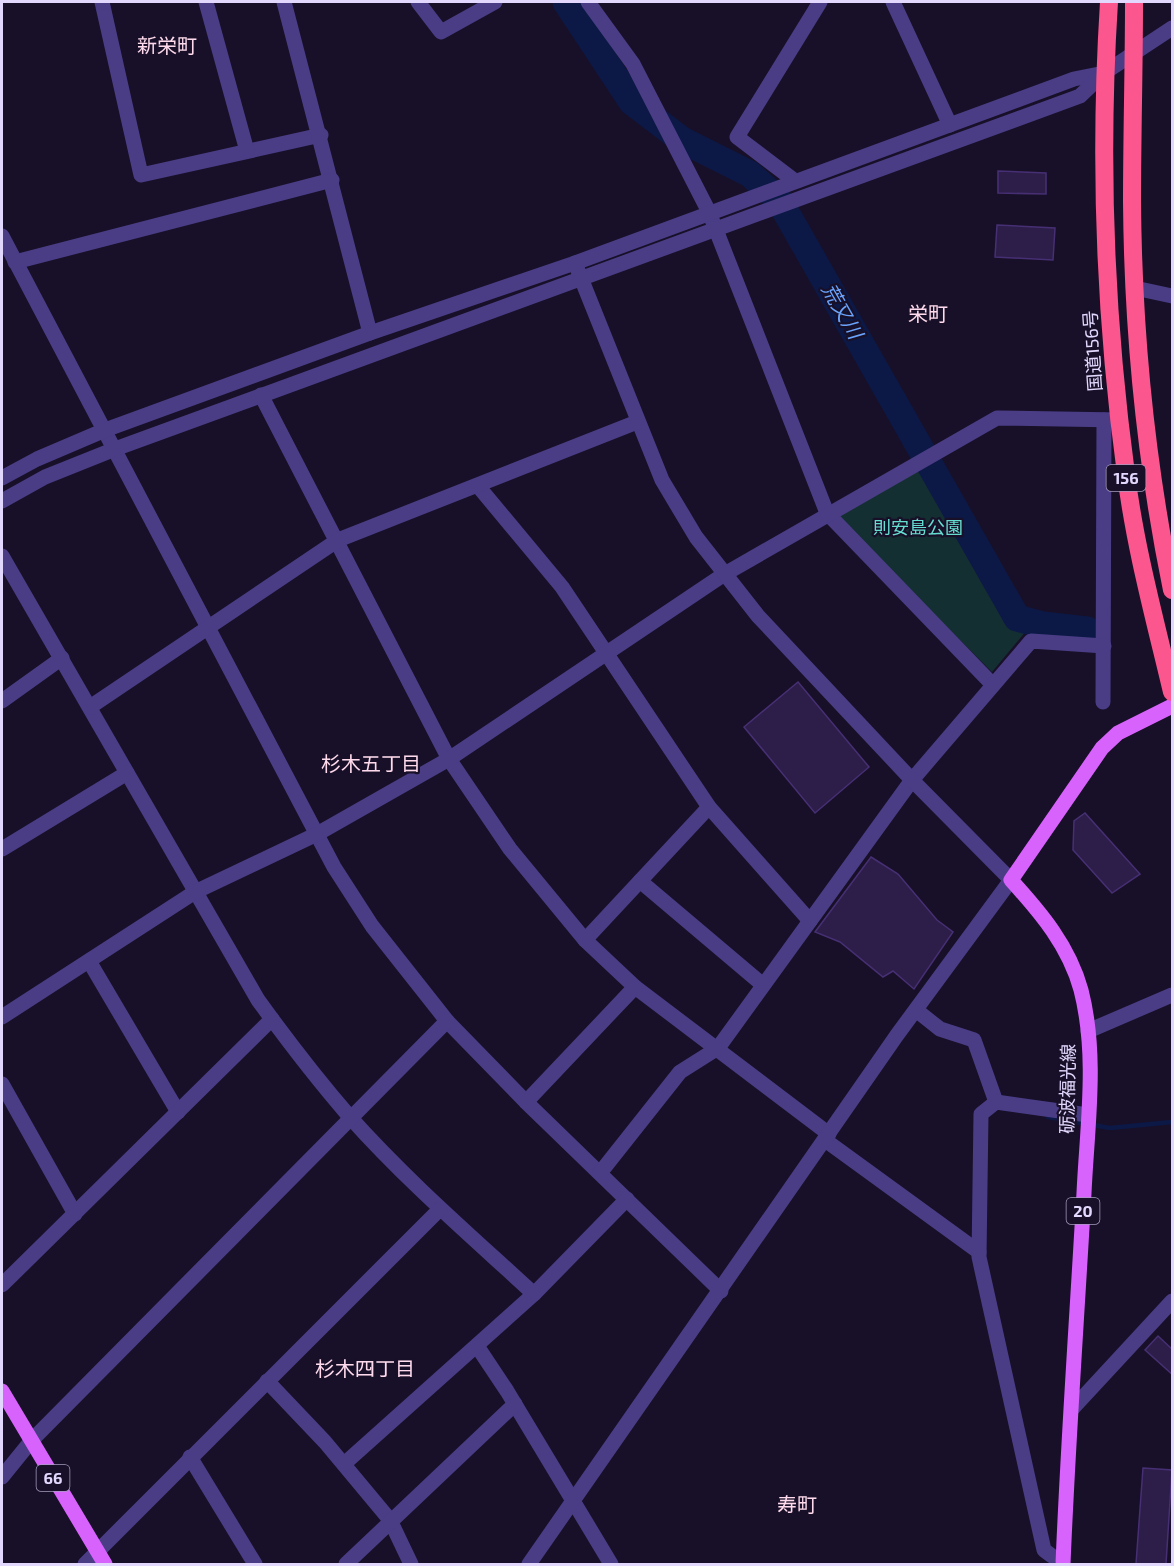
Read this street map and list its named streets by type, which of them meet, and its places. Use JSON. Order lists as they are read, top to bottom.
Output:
{
  "streets": {
    "highway": ["国道156号", "156"],
    "main road": ["砺波福光線", "20", "66"]
  },
  "districts": [
    "新栄町",
    "栄町",
    "杉木五丁目",
    "杉木四丁目",
    "寿町"
  ],
  "water": ["荒又川"],
  "parks": ["則安島公園"]
}
